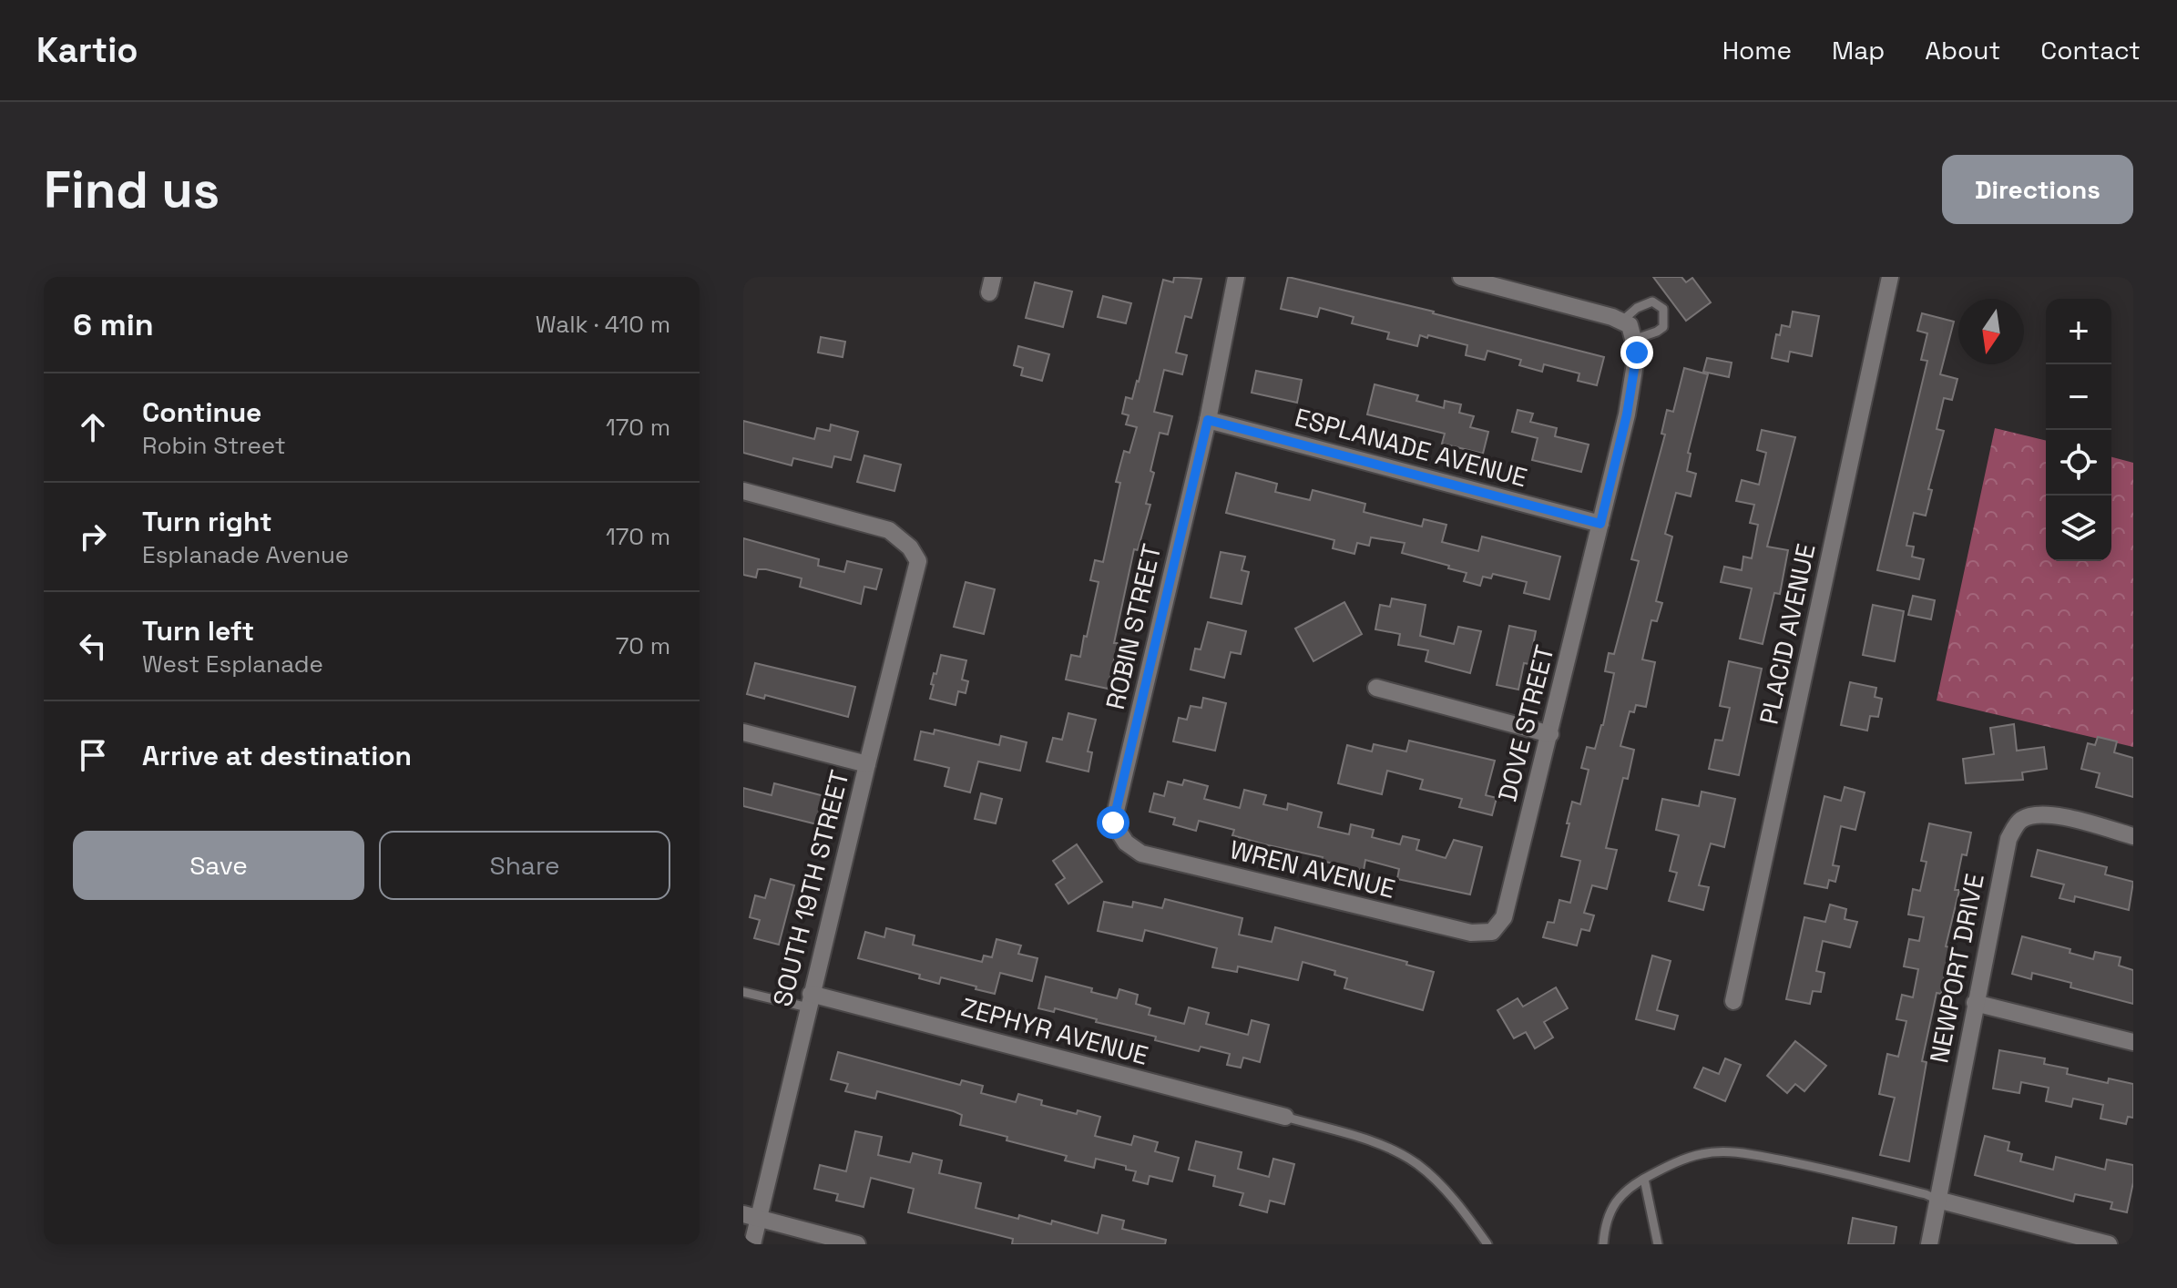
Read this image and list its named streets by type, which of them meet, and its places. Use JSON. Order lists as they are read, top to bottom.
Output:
{
  "streets": {
    "street": [
      "ESPLANADE AVENUE",
      "ROBIN STREET",
      "PLACID AVENUE",
      "DOVE STREET",
      "WREN AVENUE",
      "SOUTH 19TH STREET",
      "NEWPORT DRIVE",
      "ZEPHYR AVENUE"
    ]
  },
  "crossings": [
    ["ESPLANADE AVENUE", "ROBIN STREET"],
    ["ESPLANADE AVENUE", "DOVE STREET"],
    ["ROBIN STREET", "WREN AVENUE"],
    ["DOVE STREET", "WREN AVENUE"],
    ["SOUTH 19TH STREET", "ZEPHYR AVENUE"]
  ],
  "north": "bottom",
  "page": {
    "header": "Kartio",
    "nav": [
      "Home",
      "Map",
      "About",
      "Contact"
    ],
    "buttons": [
      "Directions",
      ["Save", "Share"]
    ],
    "title": "Find us",
    "heading": ["6 min", "Walk · 410 m"],
    "map_buttons": ["+", "−"],
    "list": [
      ["Continue", "Robin Street", "170 m"],
      ["Turn right", "Esplanade Avenue", "170 m"],
      ["Turn left", "West Esplanade", "70 m"],
      "Arrive at destination"
    ]
  }
}
